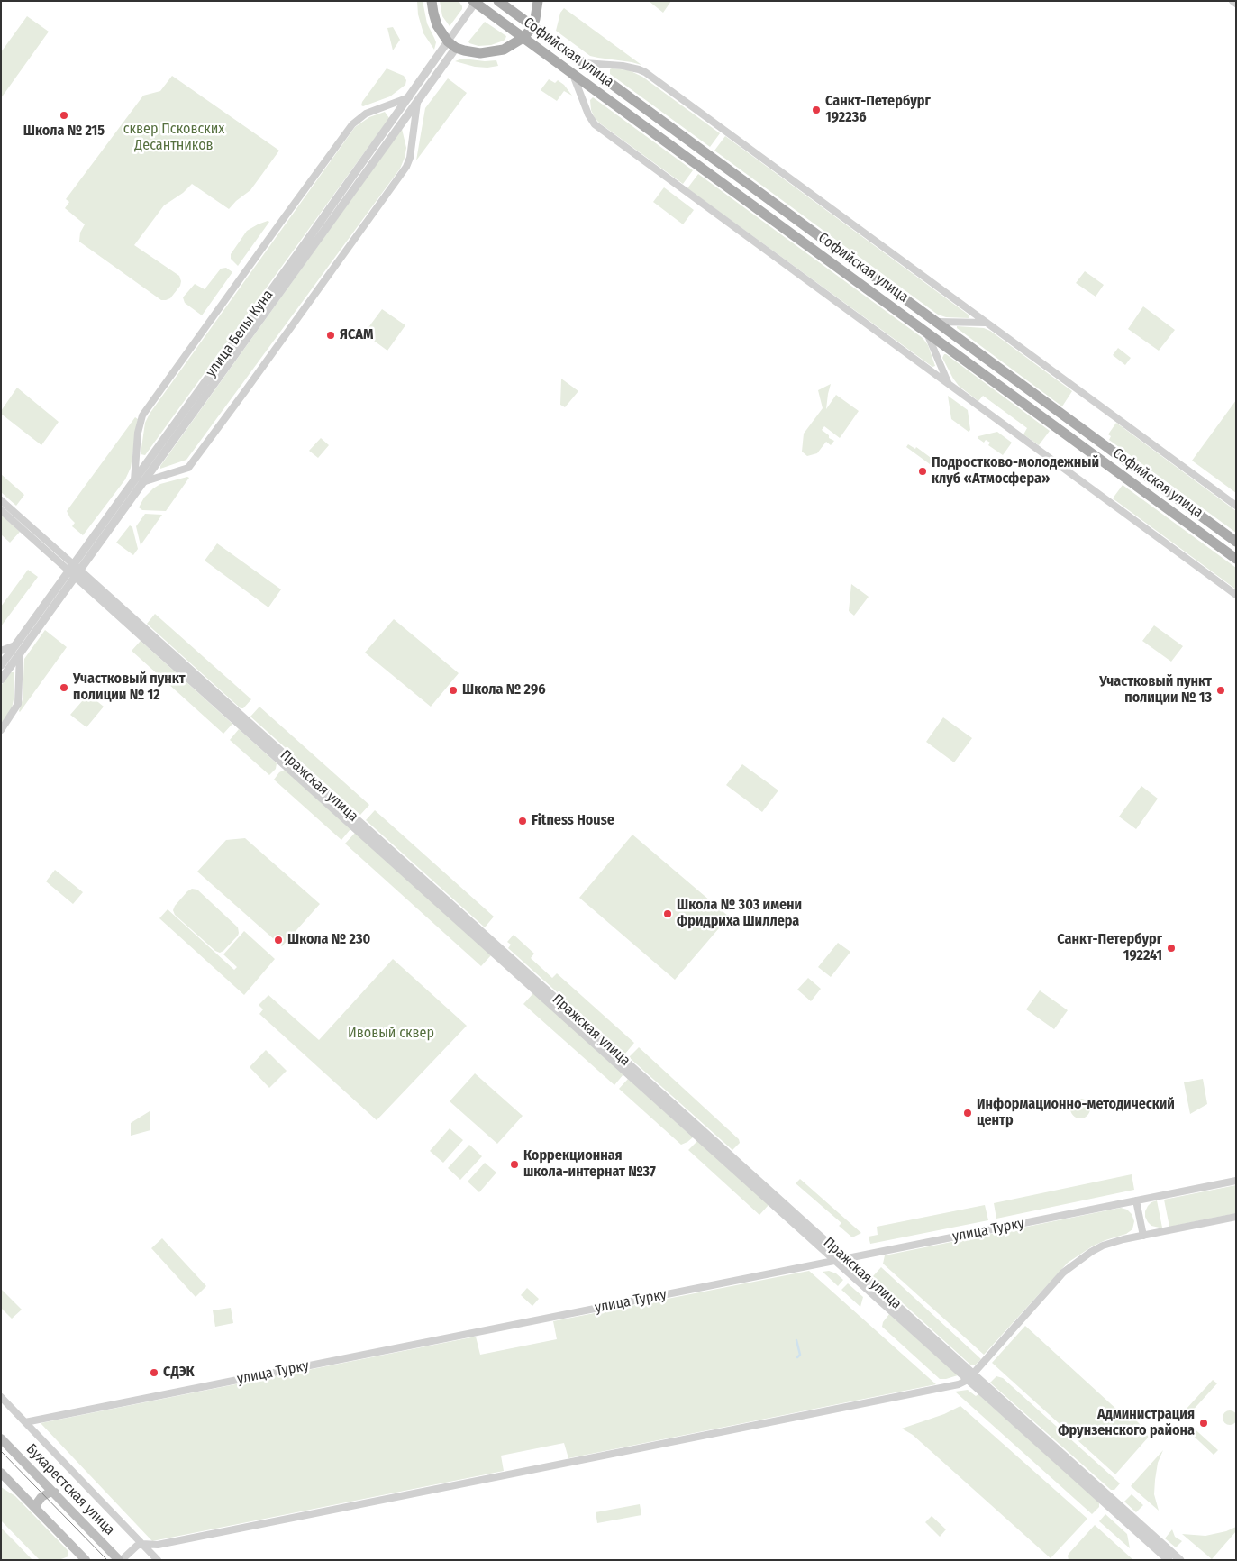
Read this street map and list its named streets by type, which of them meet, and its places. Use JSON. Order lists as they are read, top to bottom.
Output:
{
  "streets": {
    "main road": ["Софийская улица", "Бухарестская улица"],
    "street": ["улица Белы Куна", "Пражская улица", "улица Турку"]
  },
  "crossings": [
    ["Софийская улица", "улица Белы Куна"],
    ["улица Белы Куна", "Пражская улица"],
    ["Пражская улица", "улица Турку"]
  ],
  "parks": ["сквер Псковских Десантников", "Ивовый сквер"],
  "places": [
    "Санкт-Петербург 192236",
    "Школа № 215",
    "ЯСАМ",
    "Подростково-молодежный клуб «Атмосфера»",
    "Участковый пункт полиции № 12",
    "Школа № 296",
    "Участковый пункт полиции № 13",
    "Fitness House",
    "Школа № 303 имени Фридриха Шиллера",
    "Школа № 230",
    "Санкт-Петербург 192241",
    "Информационно-методический центр",
    "Коррекционная школа-интернат №37",
    "СДЭК",
    "Администрация Фрунзенского района"
  ]
}
